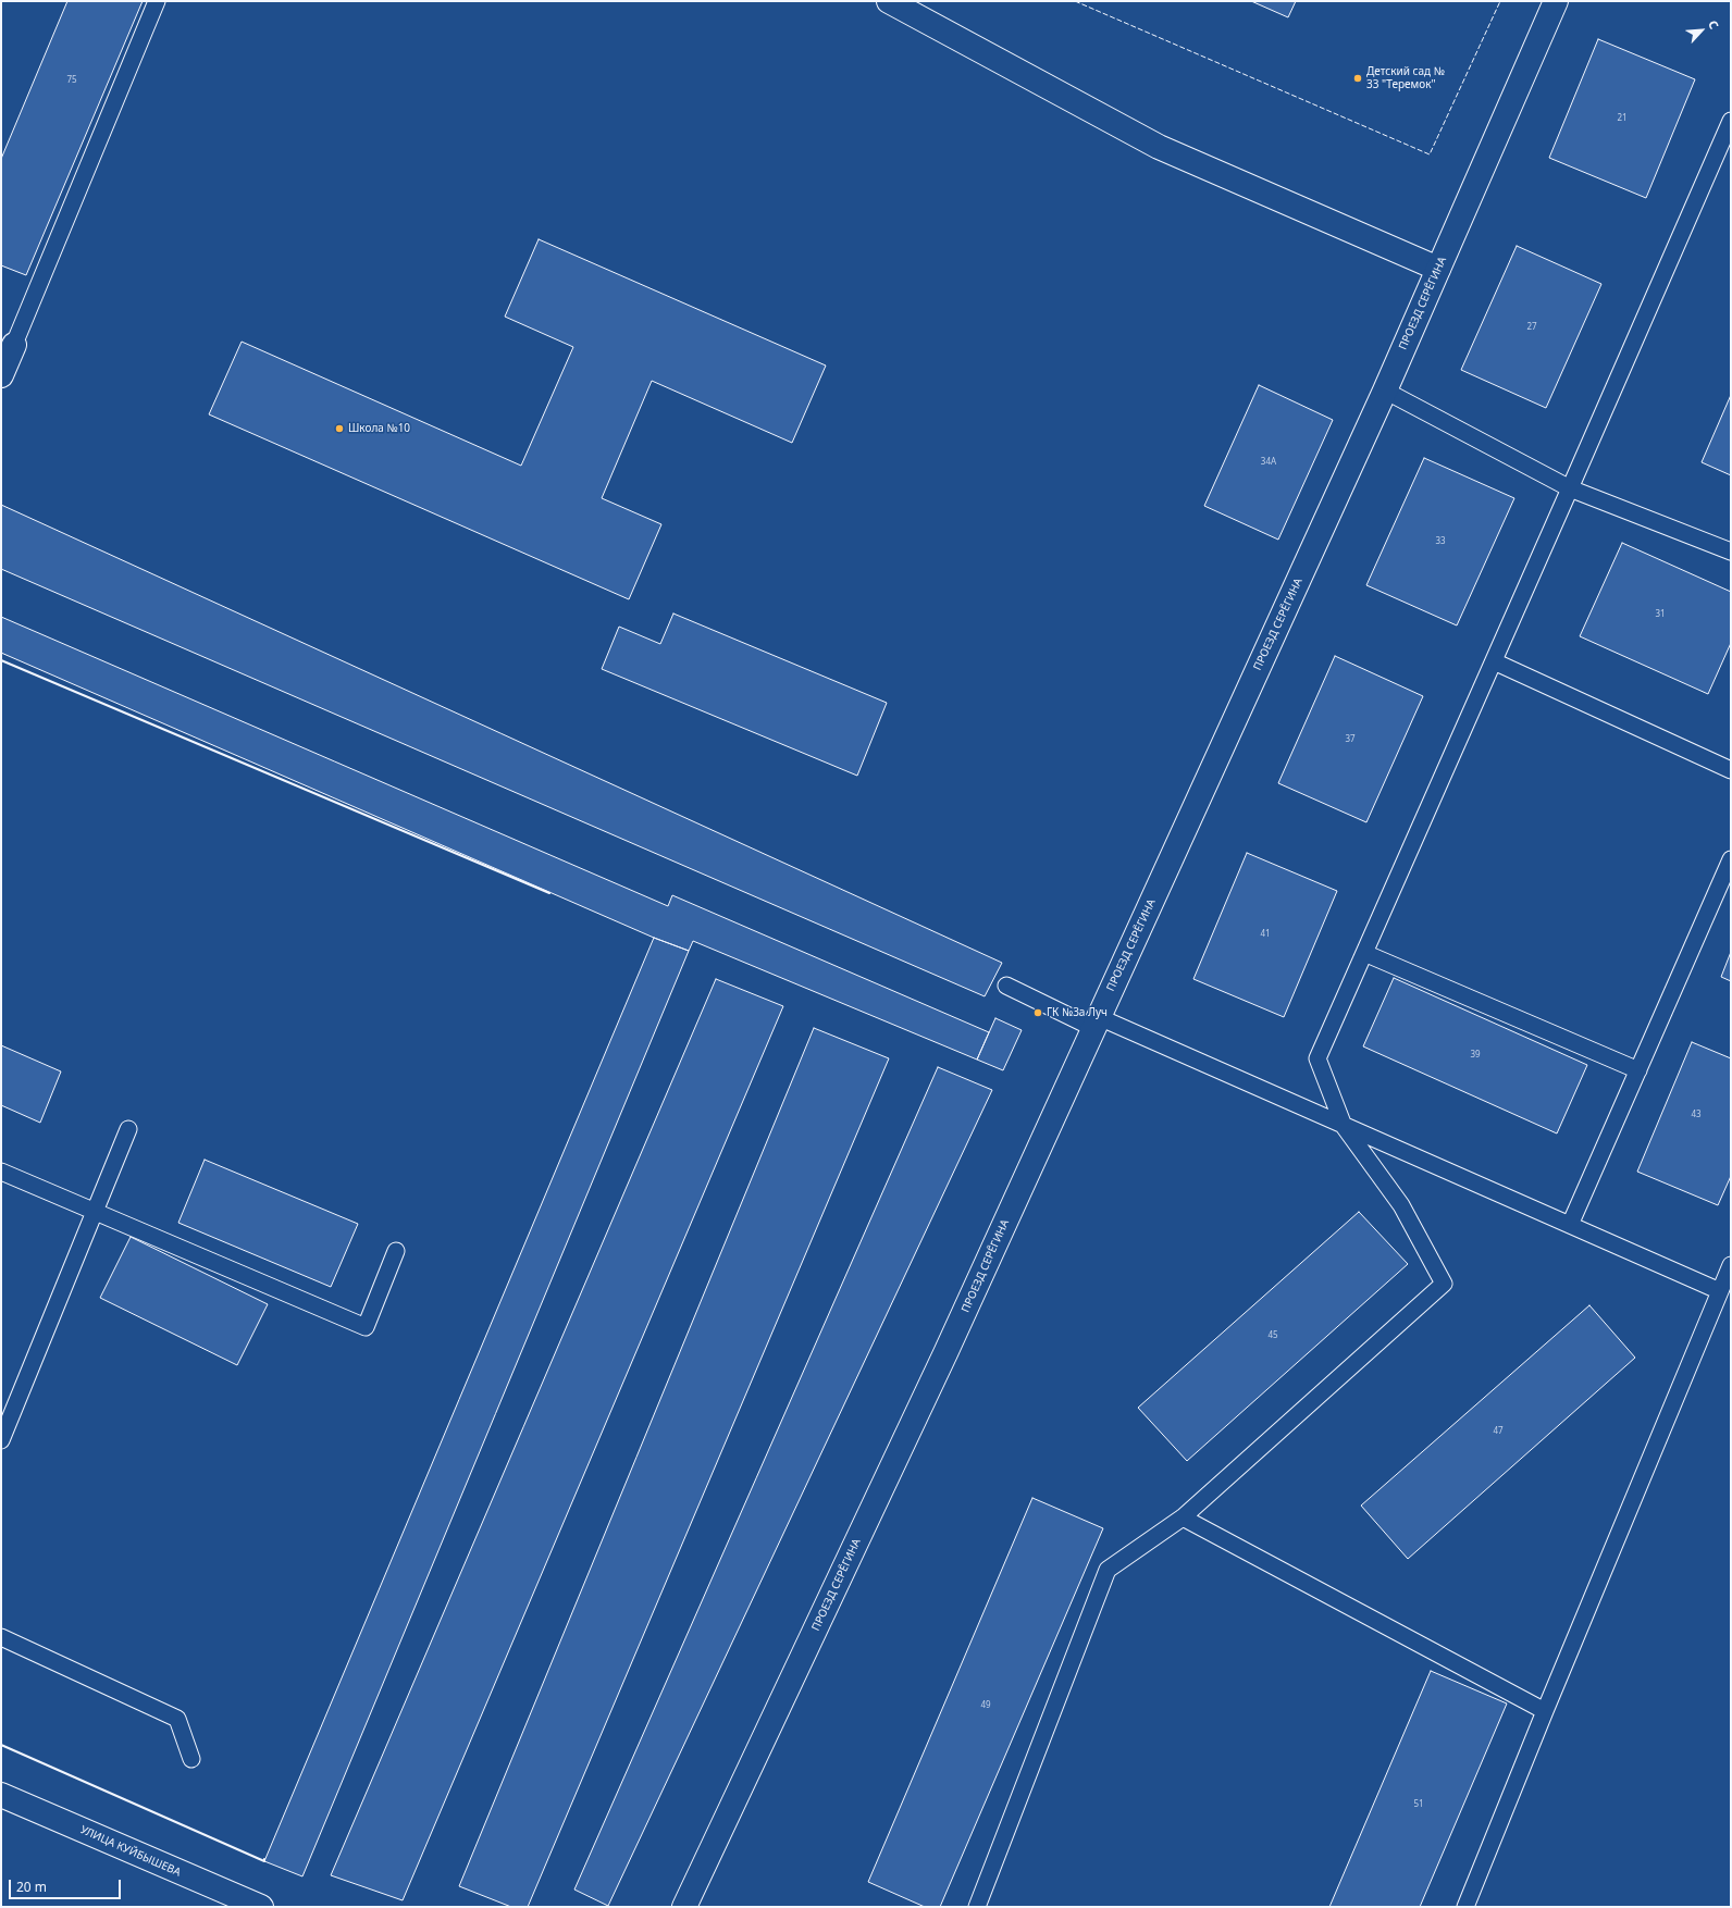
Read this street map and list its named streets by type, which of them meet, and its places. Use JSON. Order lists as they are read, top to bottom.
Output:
{
  "streets": {
    "street": ["ПРОЕЗД СЕРЁГИНА", "УЛИЦА КУЙБЫШЕВА"]
  },
  "places": ["Детский сад № 33 \"Теремок\"", "Школа №10", "ГК №3а Луч"],
  "house_numbers": [
    "75",
    "21",
    "27",
    "34А",
    "33",
    "31",
    "37",
    "41",
    "39",
    "43",
    "45",
    "47",
    "49",
    "51"
  ],
  "scale_bar": "20 m",
  "north": "top right"
}
